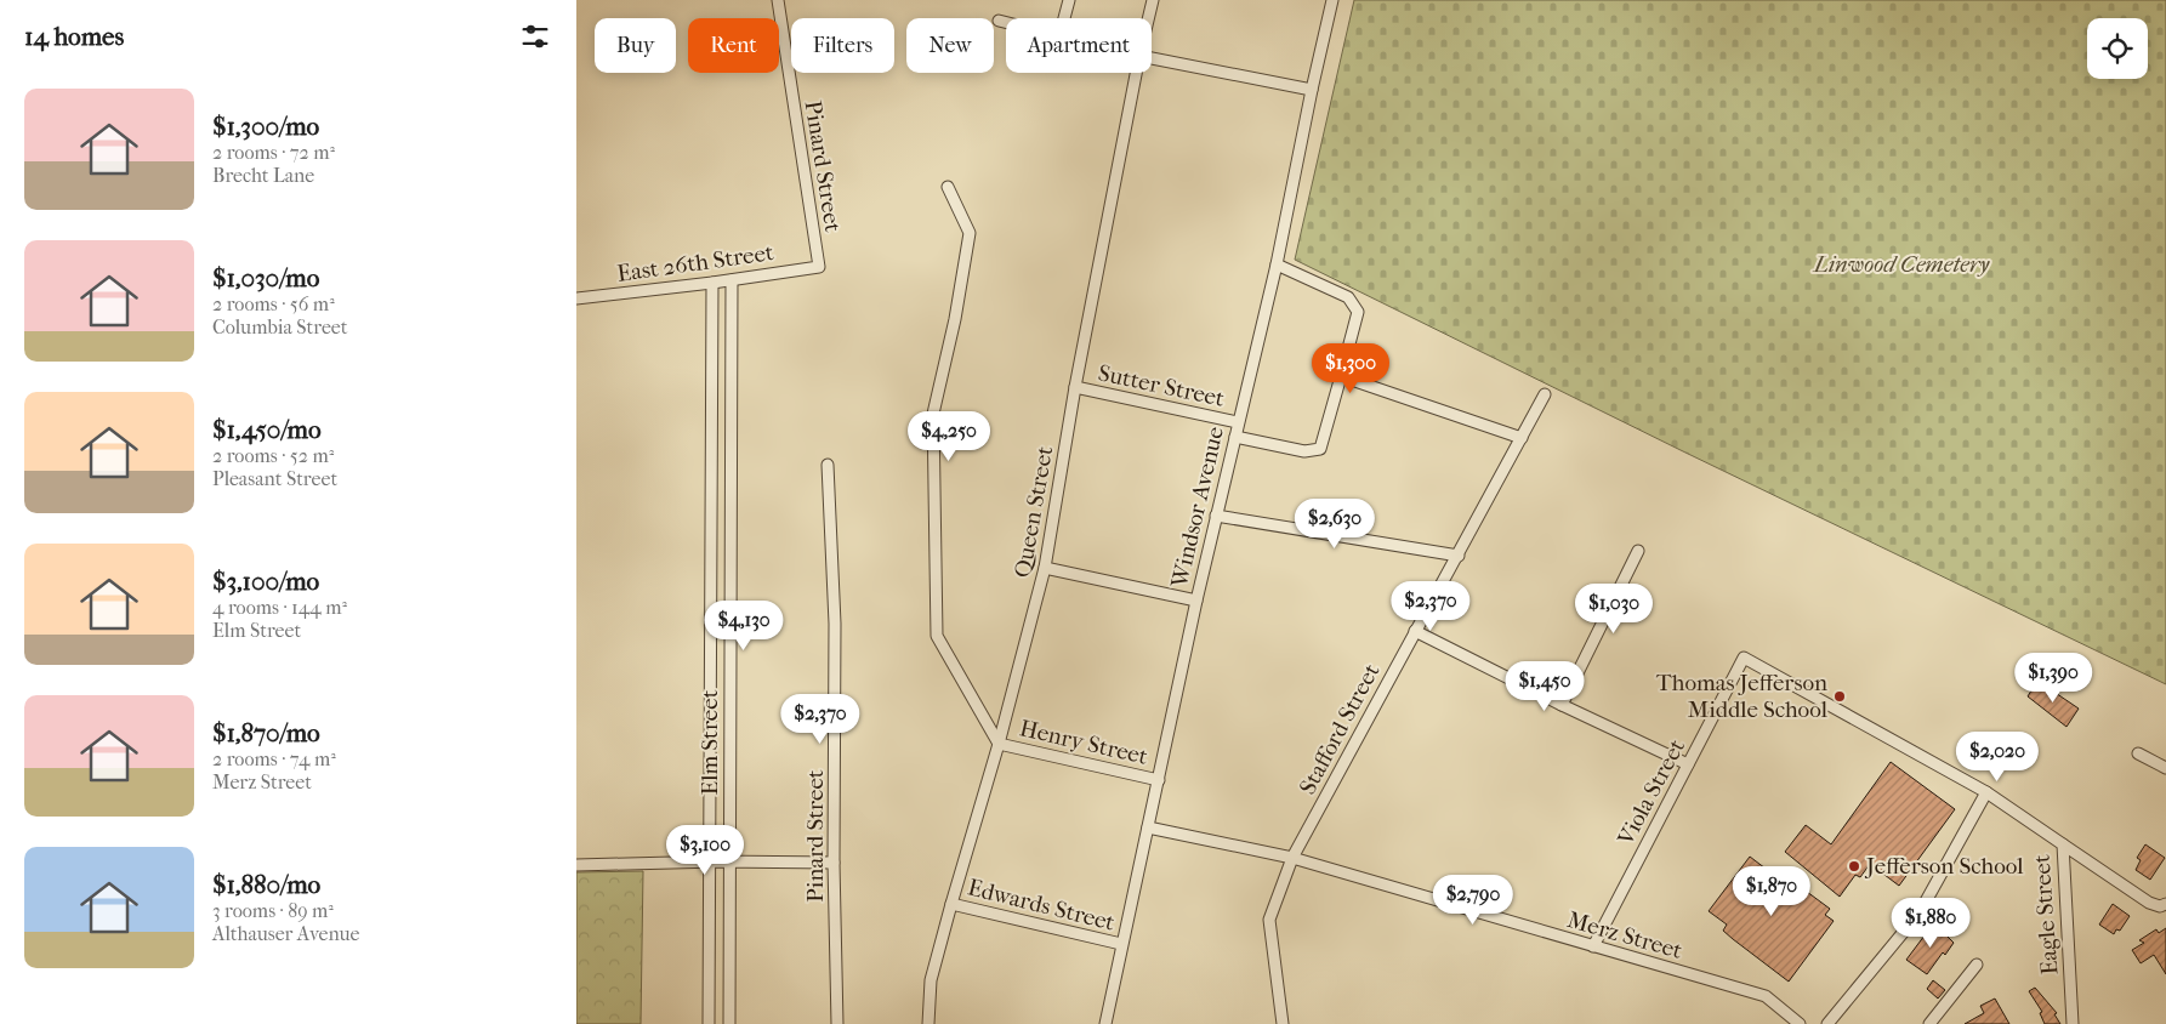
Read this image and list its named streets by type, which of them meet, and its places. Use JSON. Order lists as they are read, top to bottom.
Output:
{
  "streets": {
    "street": [
      "Pinard Street",
      "East 26th Street",
      "Sutter Street",
      "Windsor Avenue",
      "Queen Street",
      "Stafford Street",
      "Elm Street",
      "Henry Street",
      "Viola Street",
      "Edwards Street",
      "Eagle Street",
      "Merz Street"
    ]
  },
  "crossings": [
    ["Pinard Street", "East 26th Street"],
    ["East 26th Street", "Elm Street"],
    ["Sutter Street", "Windsor Avenue"],
    ["Sutter Street", "Queen Street"],
    ["Windsor Avenue", "Henry Street"],
    ["Windsor Avenue", "Edwards Street"],
    ["Windsor Avenue", "Merz Street"],
    ["Queen Street", "Henry Street"],
    ["Queen Street", "Edwards Street"],
    ["Stafford Street", "Merz Street"],
    ["Viola Street", "Eagle Street"],
    ["Viola Street", "Merz Street"]
  ],
  "parks": ["Linwood Cemetery"],
  "places": ["Thomas Jefferson Middle School", "Jefferson School"],
  "page": {
    "heading": "14 homes",
    "chip": [
      "Buy",
      "Rent",
      "Filters",
      "New",
      "Apartment"
    ],
    "list": [
      {
        "name": "$1,300/mo",
        "note": "2 rooms · 72 m² · Brecht Lane"
      },
      {
        "name": "$1,030/mo",
        "note": "2 rooms · 56 m² · Columbia Street"
      },
      {
        "name": "$1,450/mo",
        "note": "2 rooms · 52 m² · Pleasant Street"
      },
      {
        "name": "$3,100/mo",
        "note": "4 rooms · 144 m² · Elm Street"
      },
      {
        "name": "$1,870/mo",
        "note": "2 rooms · 74 m² · Merz Street"
      },
      {
        "name": "$1,880/mo",
        "note": "3 rooms · 89 m² · Althauser Avenue"
      }
    ],
    "price": [
      "$1,300",
      "$4,250",
      "$2,630",
      "$2,370",
      "$1,030",
      "$4,130",
      "$1,390",
      "$1,450",
      "$2,370",
      "$2,020",
      "$3,100",
      "$1,870",
      "$2,790",
      "$1,880"
    ]
  }
}
